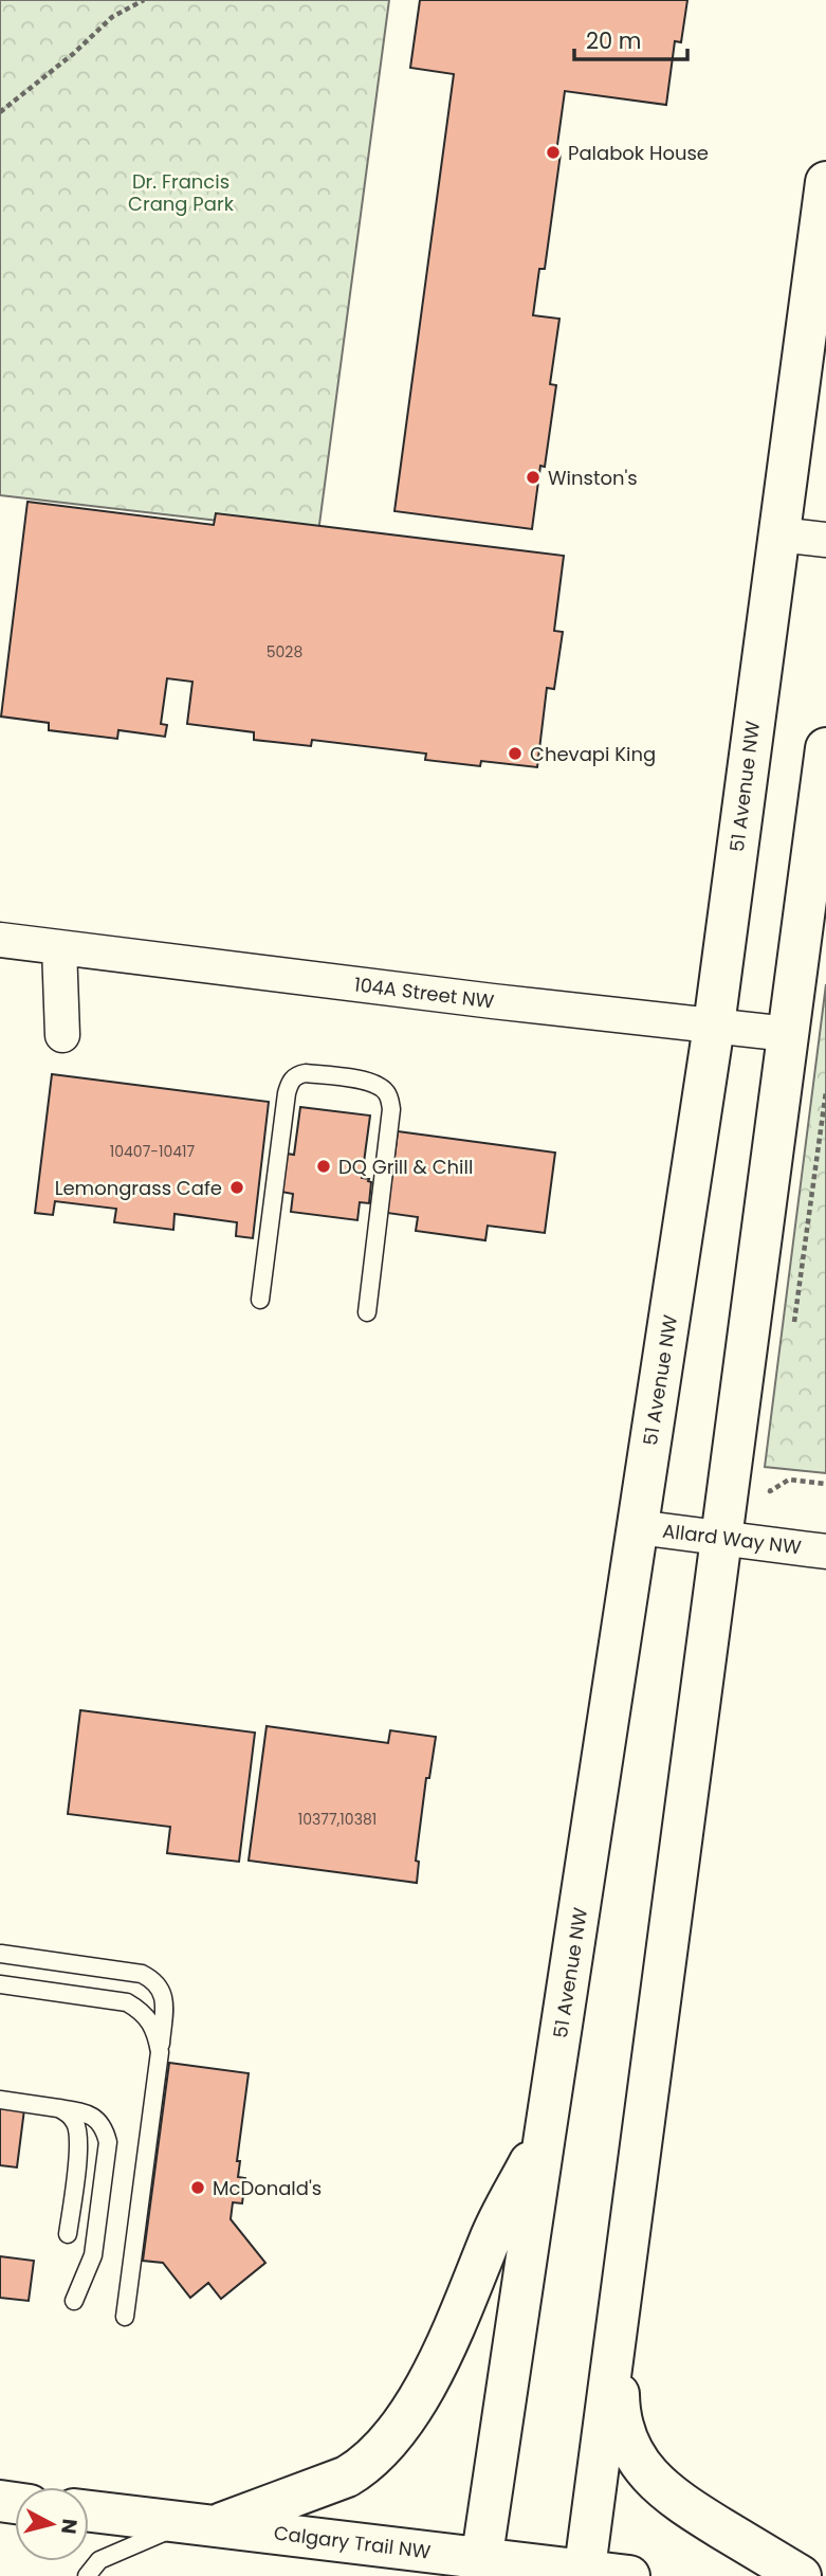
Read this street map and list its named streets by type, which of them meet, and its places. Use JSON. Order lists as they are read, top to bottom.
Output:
{
  "streets": {
    "main road": ["51 Avenue NW", "Calgary Trail NW"],
    "street": ["104A Street NW", "Allard Way NW"]
  },
  "crossings": [
    ["51 Avenue NW", "104A Street NW"],
    ["51 Avenue NW", "Allard Way NW"],
    ["51 Avenue NW", "Calgary Trail NW"]
  ],
  "parks": ["Dr. Francis Crang Park"],
  "places": [
    "Palabok House",
    "Winston's",
    "Chevapi King",
    "DQ Grill & Chill",
    "Lemongrass Cafe",
    "McDonald's"
  ],
  "house_numbers": ["5028", "10407-10417", "10377,10381"],
  "scale_bar": "20 m",
  "north": "right"
}
